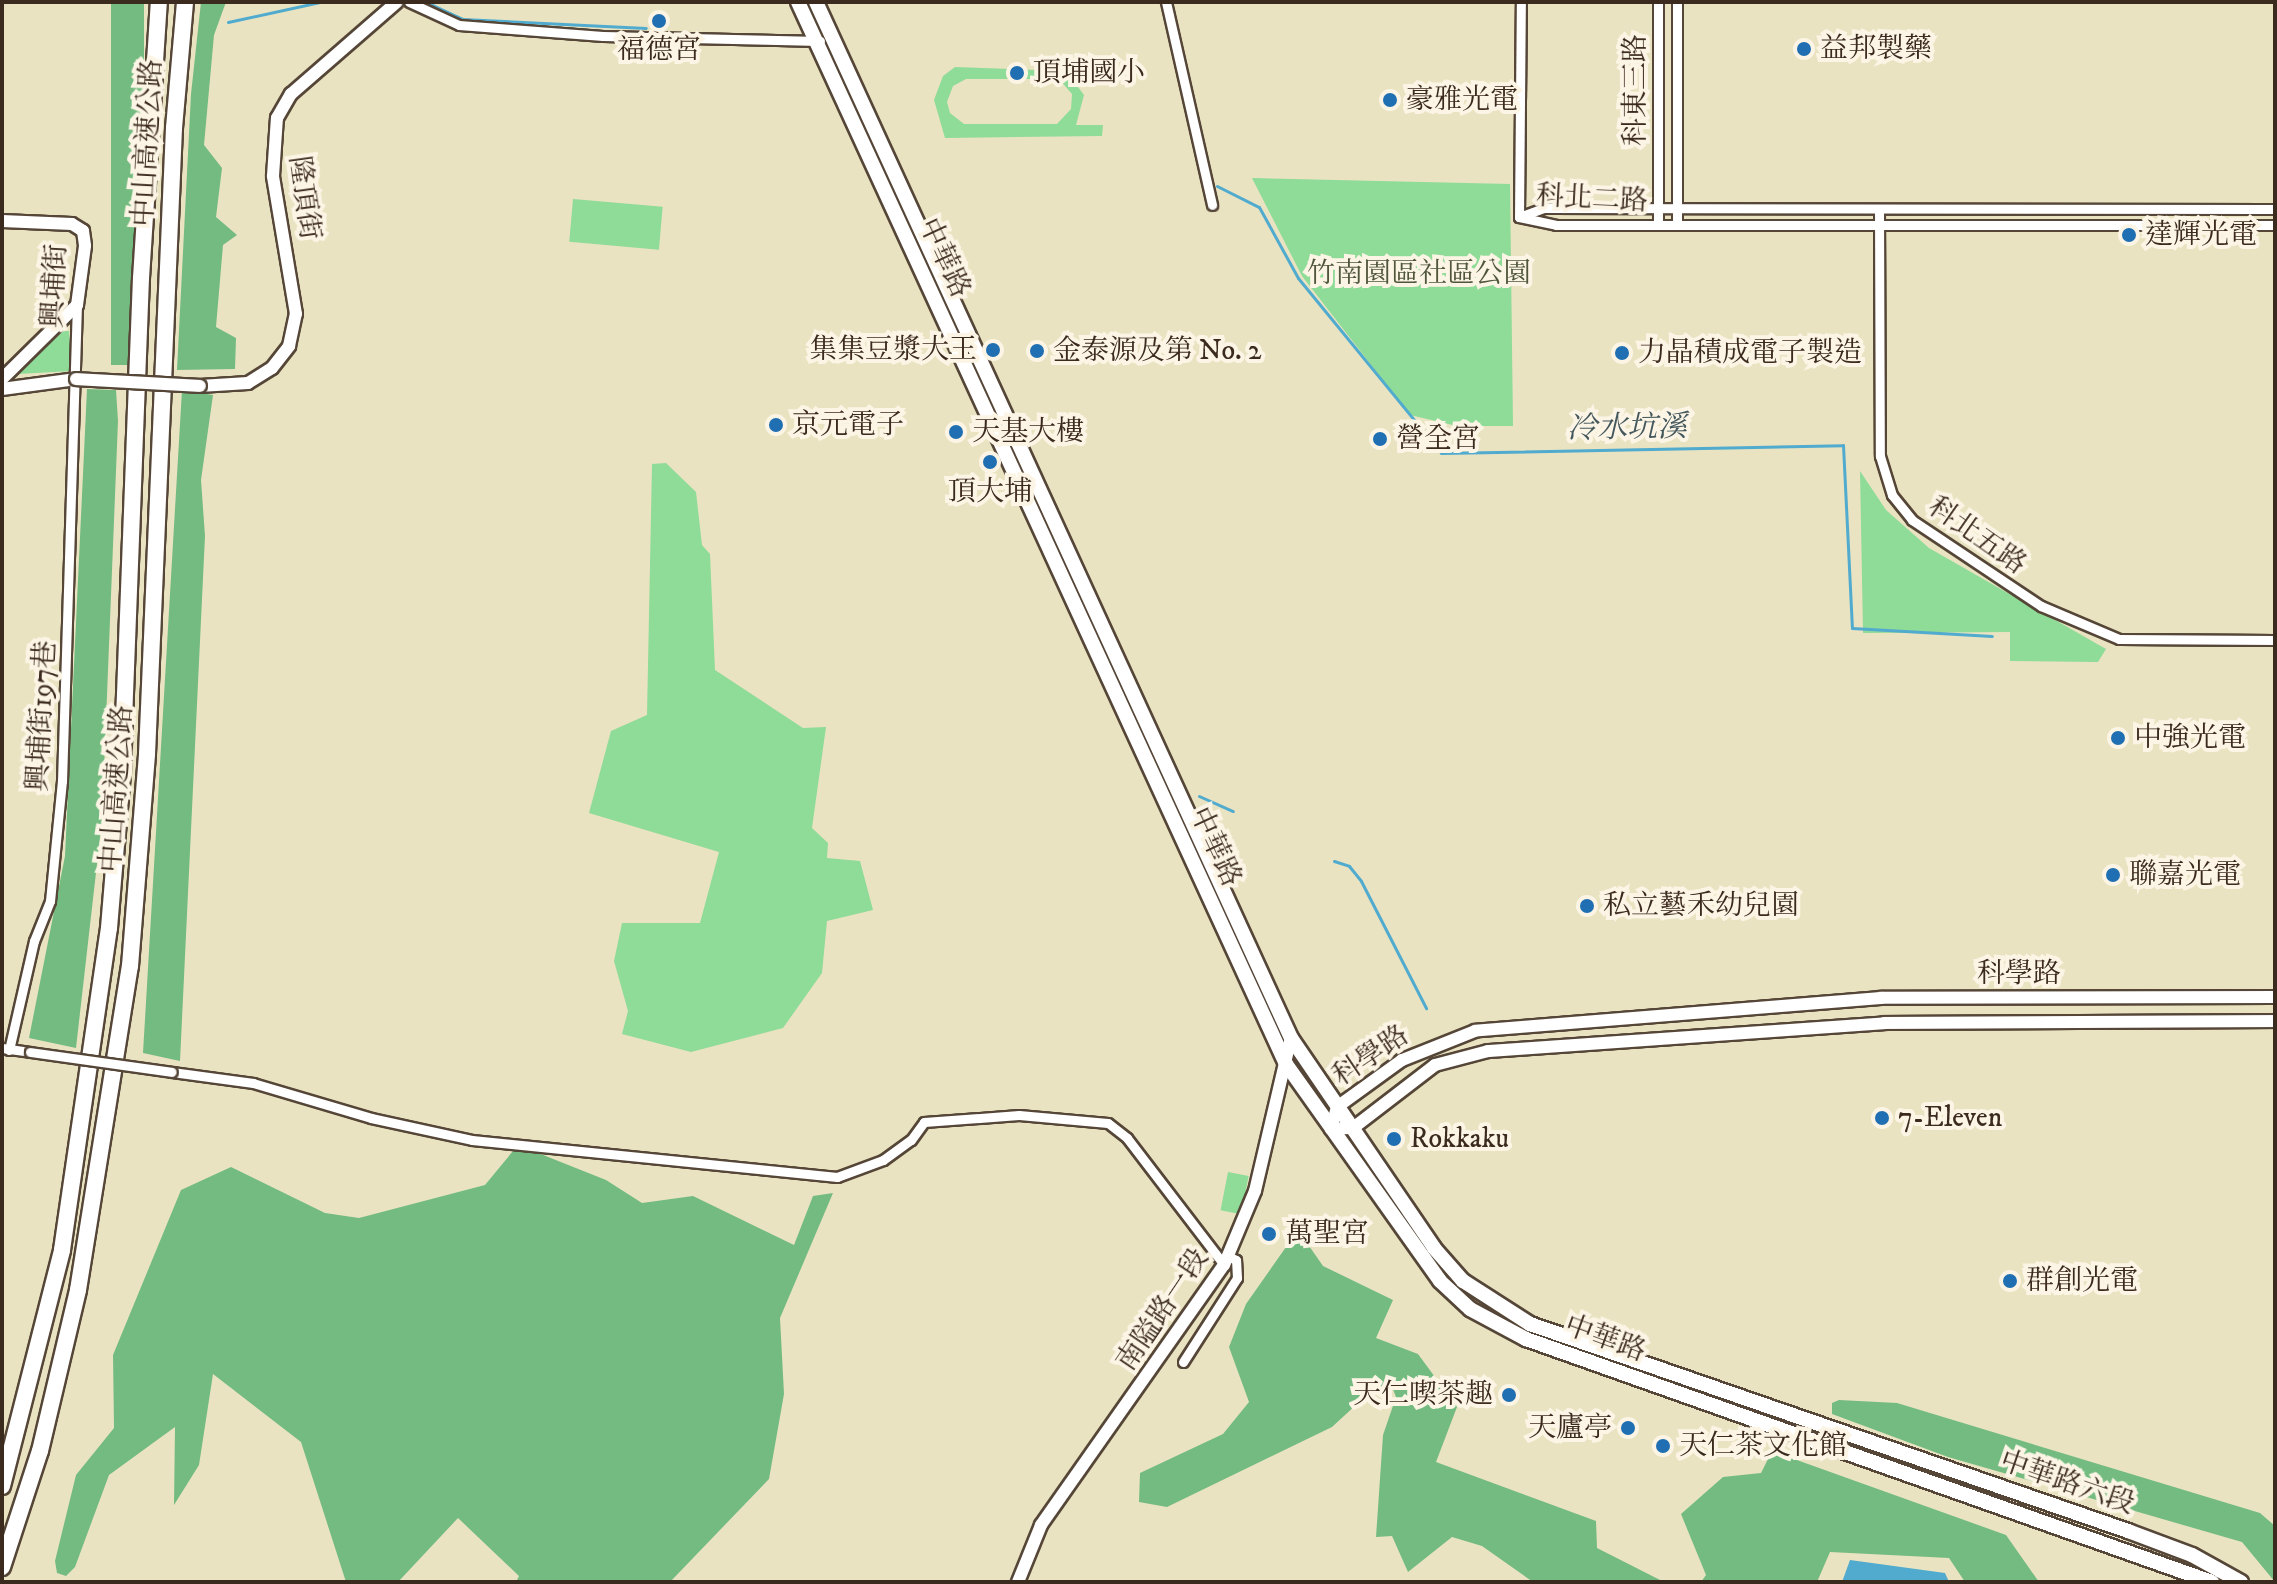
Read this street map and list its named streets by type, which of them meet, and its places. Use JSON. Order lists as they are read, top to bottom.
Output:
{
  "streets": {
    "highway": ["中山高速公路"],
    "main road": ["中華路", "中華路六段"],
    "street": [
      "科東三路",
      "隆頂街",
      "科北二路",
      "興埔街",
      "科北五路",
      "興埔街197巷",
      "科學路",
      "南隘路一段"
    ]
  },
  "crossings": [
    ["科東三路", "科北二路"],
    ["隆頂街", "興埔街"],
    ["隆頂街", "興埔街197巷"],
    ["科北二路", "科北五路"],
    ["中華路", "科學路"],
    ["中華路", "南隘路一段"],
    ["中華路", "中華路六段"],
    ["興埔街", "興埔街197巷"]
  ],
  "water": ["冷水坑溪"],
  "parks": ["竹南園區社區公園"],
  "places": [
    "福德宮",
    "益邦製藥",
    "頂埔國小",
    "豪雅光電",
    "達輝光電",
    "集集豆漿大王",
    "金泰源及第 No. 2",
    "力晶積成電子製造",
    "京元電子",
    "天基大樓",
    "營全宮",
    "頂大埔",
    "中強光電",
    "聯嘉光電",
    "私立藝禾幼兒園",
    "7-Eleven",
    "Rokkaku",
    "萬聖宮",
    "群創光電",
    "天仁喫茶趣",
    "天廬亭",
    "天仁茶文化館"
  ]
}
